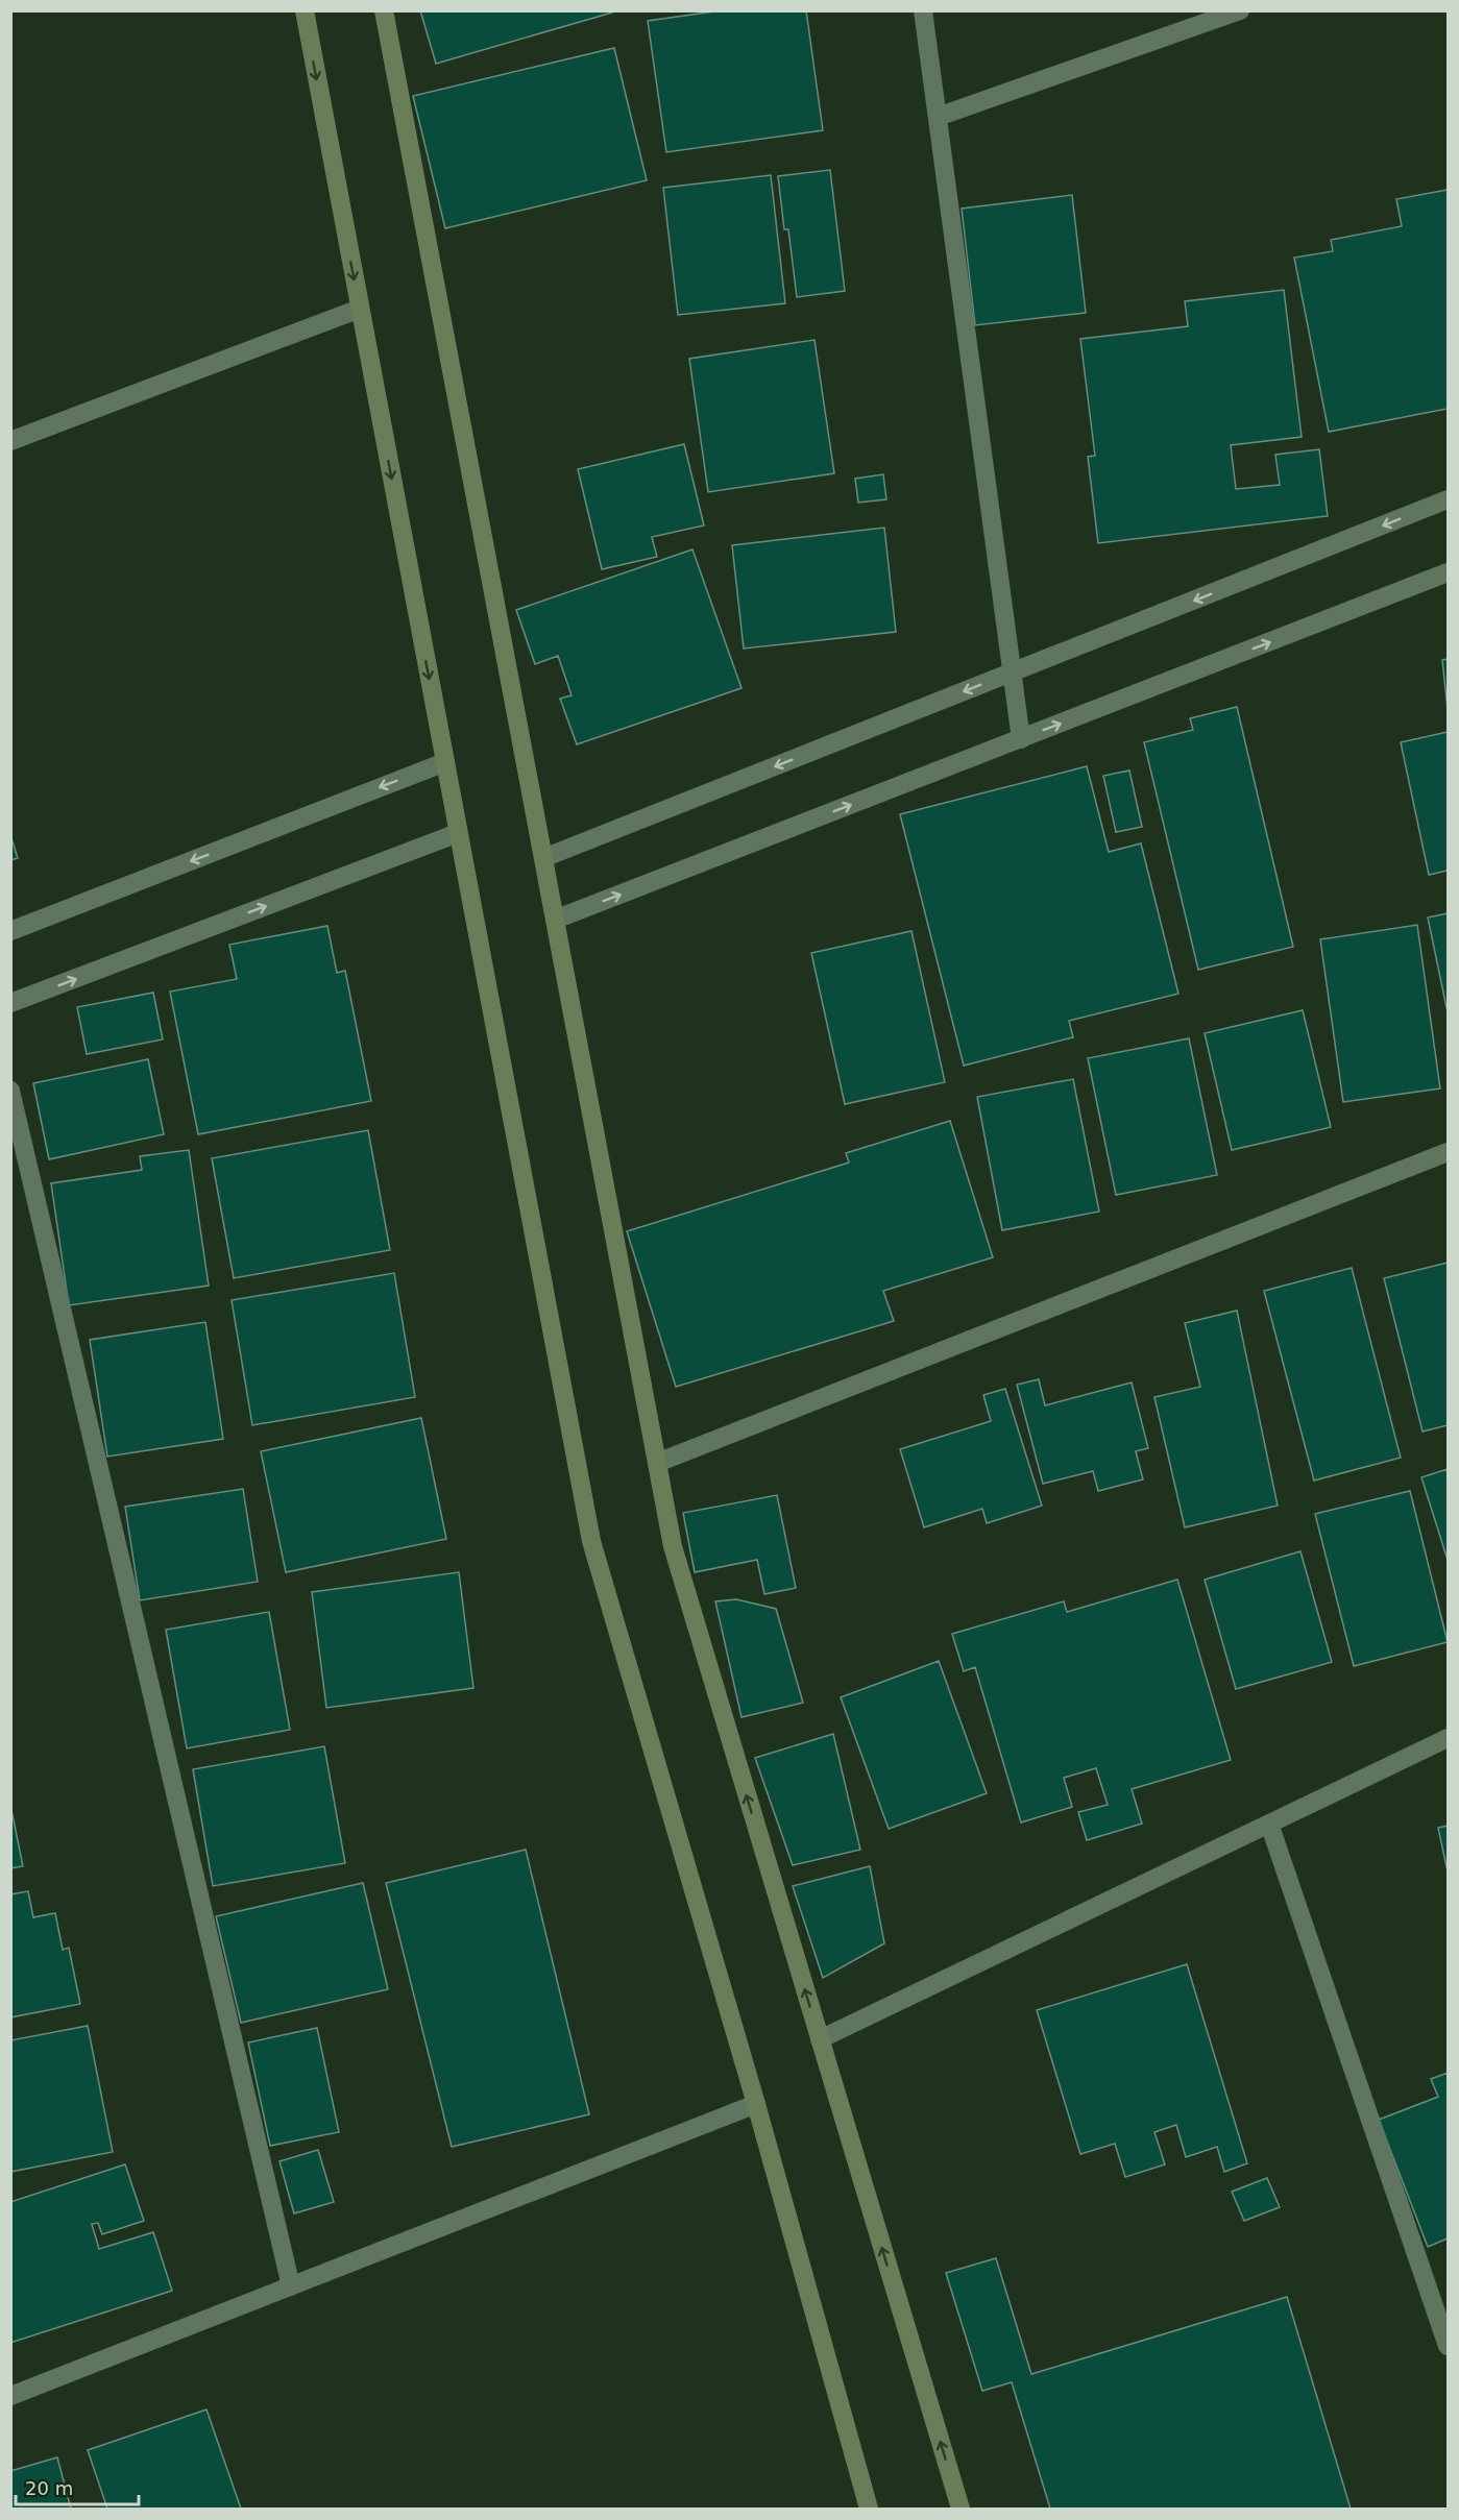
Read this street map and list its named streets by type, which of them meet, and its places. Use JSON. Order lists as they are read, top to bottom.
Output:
{
  "scale_bar": "20 m"
}
